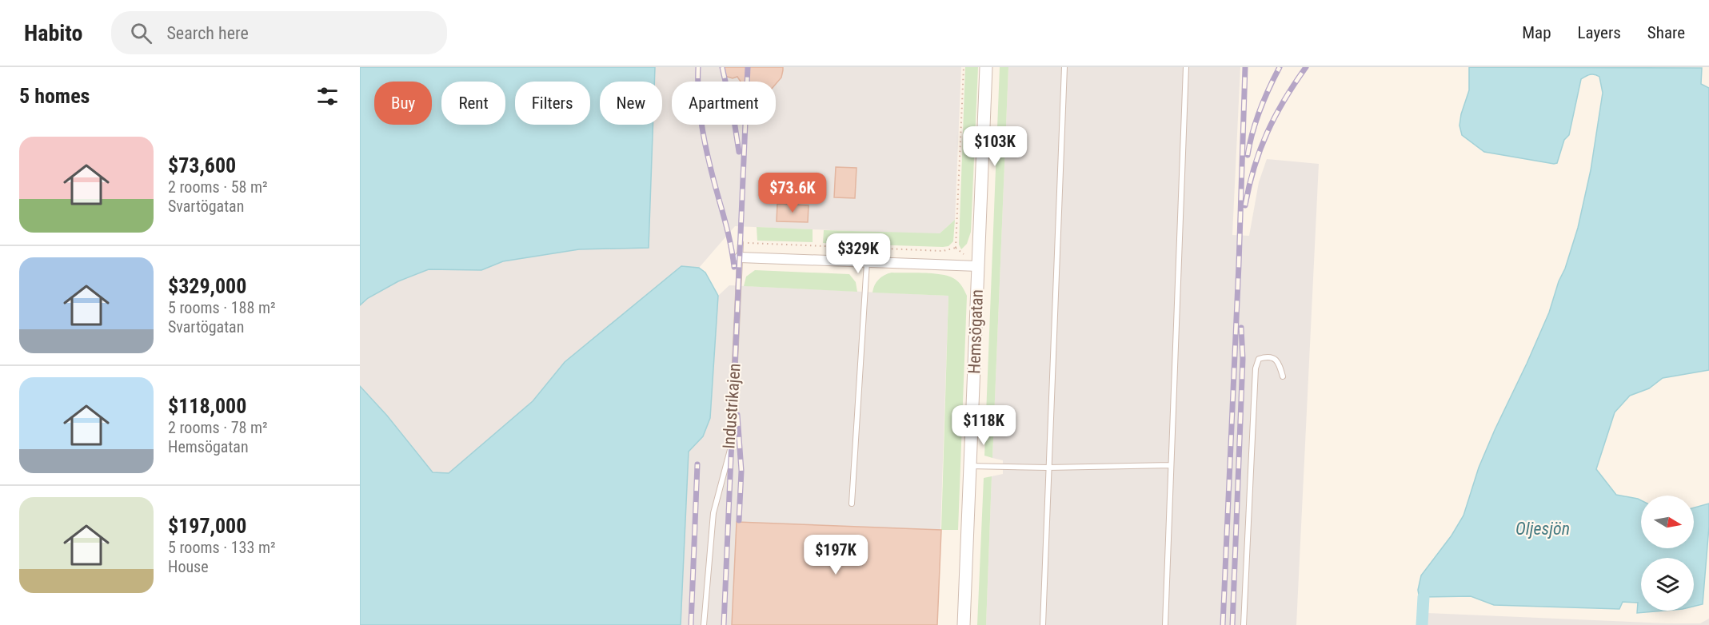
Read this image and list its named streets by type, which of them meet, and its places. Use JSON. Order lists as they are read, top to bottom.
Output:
{
  "streets": {
    "street": ["Hemsögatan"],
    "lane": ["Industrikajen"]
  },
  "water": ["Oljesjön"],
  "north": "right",
  "page": {
    "header": "Habito",
    "search": "Search here",
    "nav": ["Map", "Layers", "Share"],
    "heading": "5 homes",
    "chip": [
      "Buy",
      "Rent",
      "Filters",
      "New",
      "Apartment"
    ],
    "list": [
      {
        "name": "$73,600",
        "note": "2 rooms · 58 m² · Svartögatan"
      },
      {
        "name": "$329,000",
        "note": "5 rooms · 188 m² · Svartögatan"
      },
      {
        "name": "$118,000",
        "note": "2 rooms · 78 m² · Hemsögatan"
      },
      {
        "name": "$197,000",
        "note": "5 rooms · 133 m² · House"
      }
    ],
    "price": [
      "$103K",
      "$73.6K",
      "$329K",
      "$118K",
      "$197K"
    ]
  }
}
